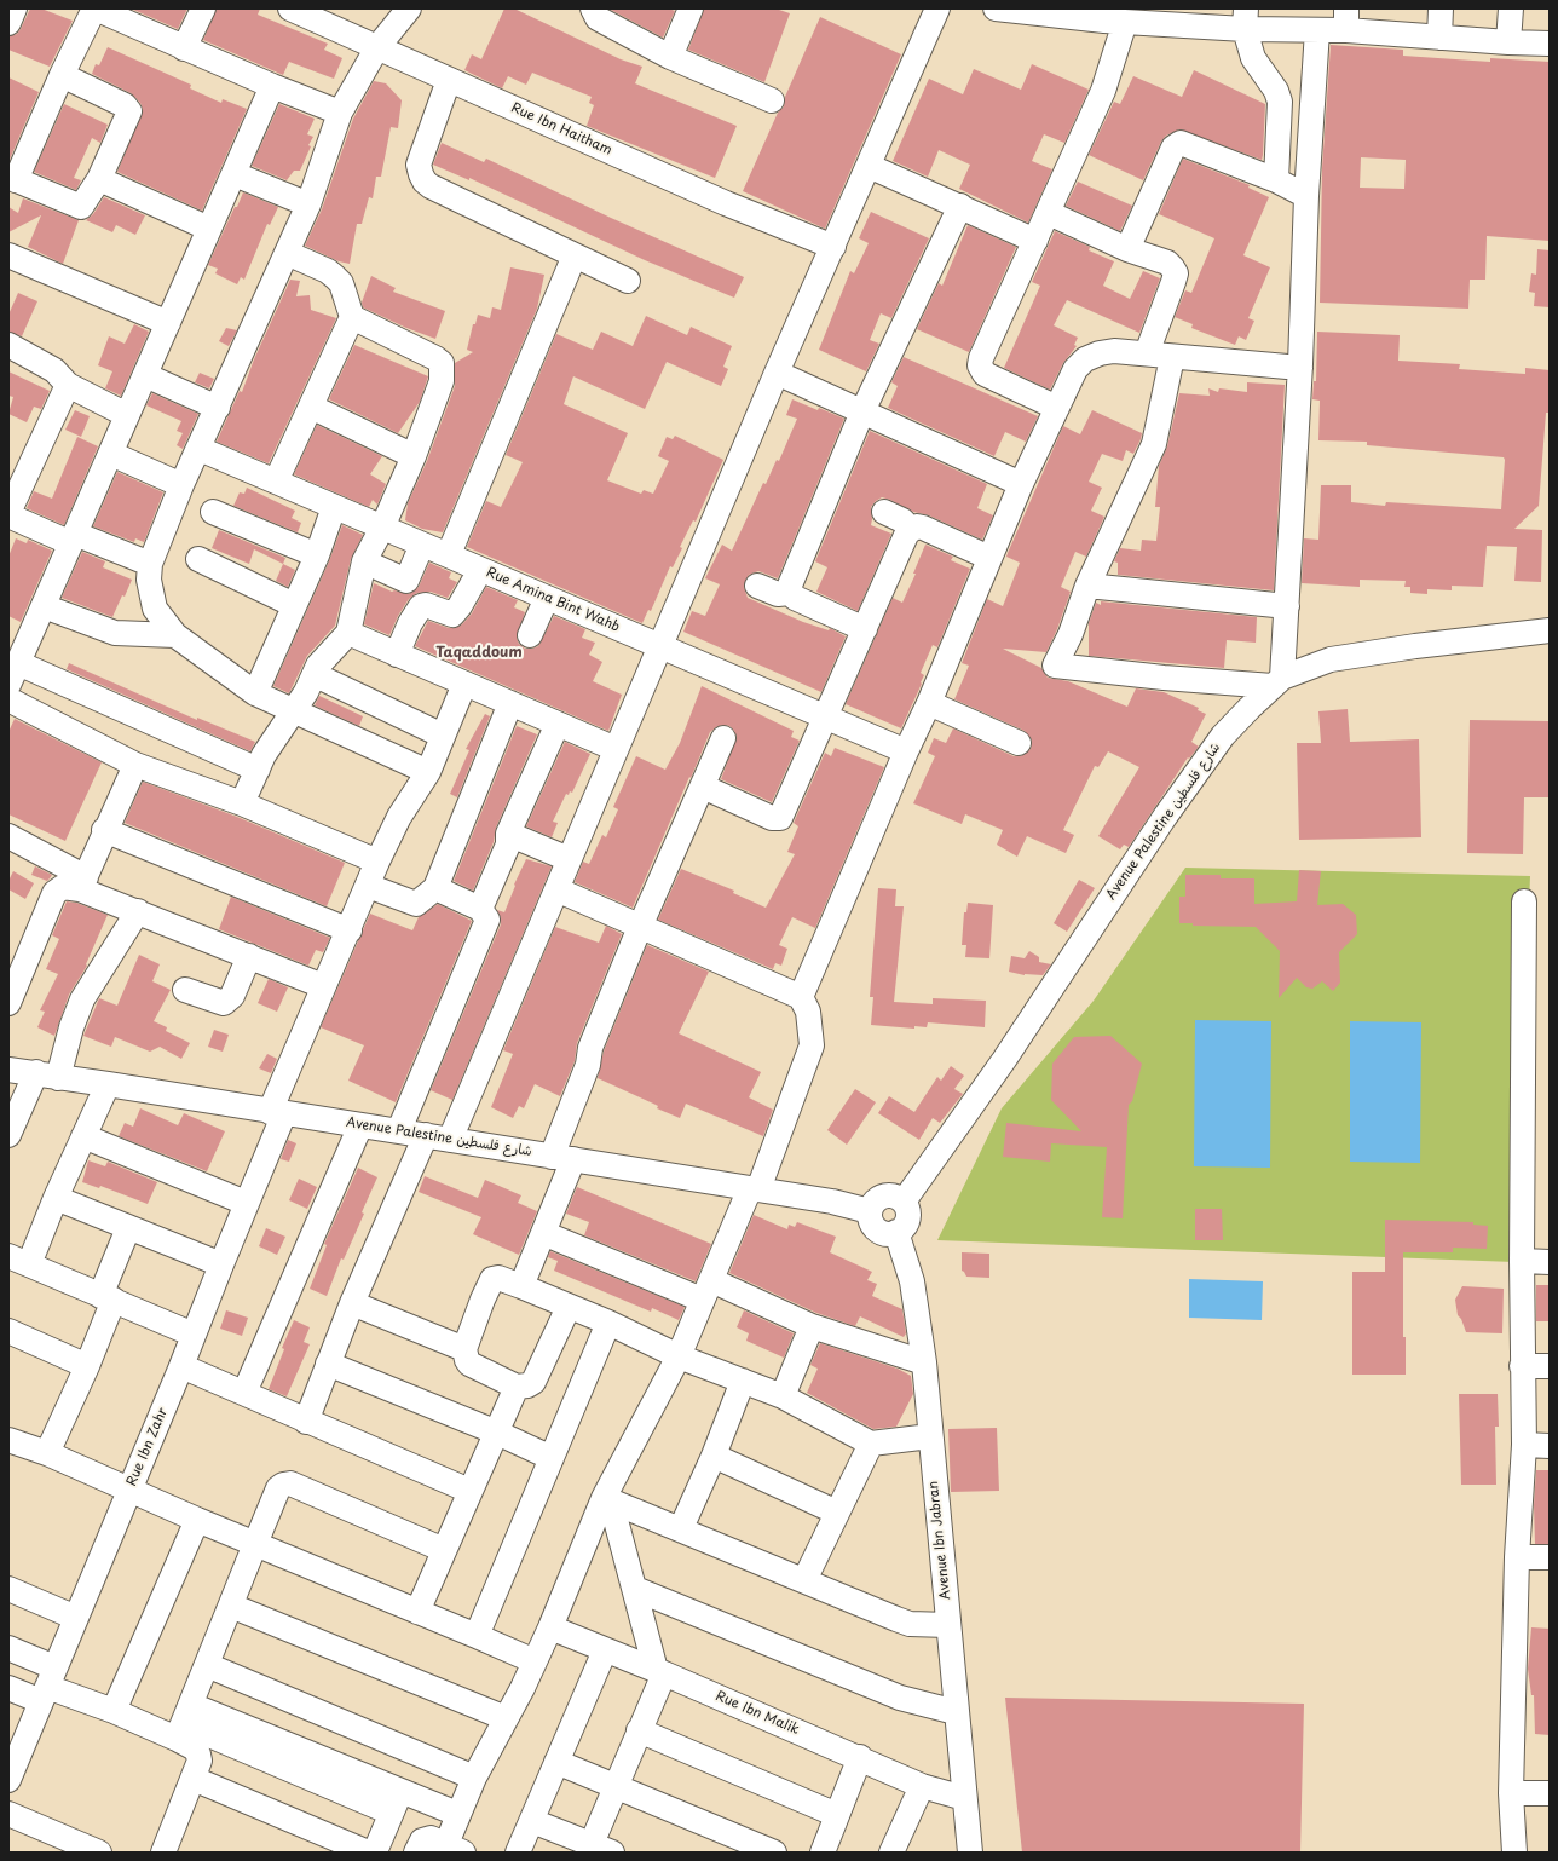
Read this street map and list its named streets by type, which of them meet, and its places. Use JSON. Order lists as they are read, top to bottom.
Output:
{
  "streets": {
    "street": [
      "Rue Ibn Haitham",
      "Rue Amina Bint Wahb",
      "Avenue Palestine شارع فلسطين",
      "Rue Ibn Zahr",
      "Avenue Ibn Jabran",
      "Rue Ibn Malik"
    ]
  },
  "crossings": [
    ["Avenue Palestine شارع فلسطين", "Rue Ibn Zahr"],
    ["Avenue Palestine شارع فلسطين", "Avenue Ibn Jabran"],
    ["Avenue Ibn Jabran", "Rue Ibn Malik"]
  ],
  "districts": ["Taqaddoum"]
}
